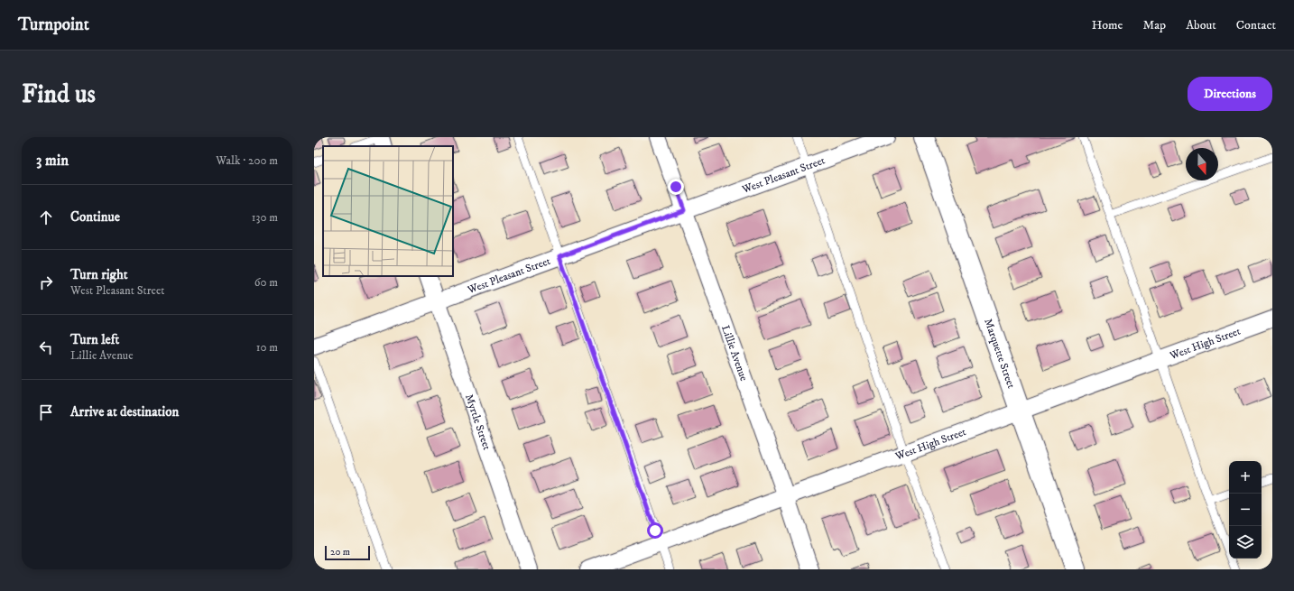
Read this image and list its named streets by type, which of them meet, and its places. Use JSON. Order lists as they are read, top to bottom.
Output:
{
  "streets": {
    "street": [
      "West Pleasant Street",
      "West High Street",
      "Lillie Avenue",
      "Marquette Street",
      "Myrtle Street"
    ]
  },
  "crossings": [
    ["West Pleasant Street", "Lillie Avenue"],
    ["West Pleasant Street", "Myrtle Street"],
    ["West High Street", "Lillie Avenue"],
    ["West High Street", "Marquette Street"]
  ],
  "scale_bar": "20 m",
  "north": "bottom",
  "page": {
    "header": "Turnpoint",
    "nav": [
      "Home",
      "Map",
      "About",
      "Contact"
    ],
    "buttons": "Directions",
    "title": "Find us",
    "heading": ["3 min", "Walk · 200 m"],
    "list": [
      ["Continue", "130 m"],
      ["Turn right", "West Pleasant Street", "60 m"],
      ["Turn left", "Lillie Avenue", "10 m"],
      "Arrive at destination"
    ],
    "map_buttons": ["+", "−"],
    "scale": "20 m"
  }
}
